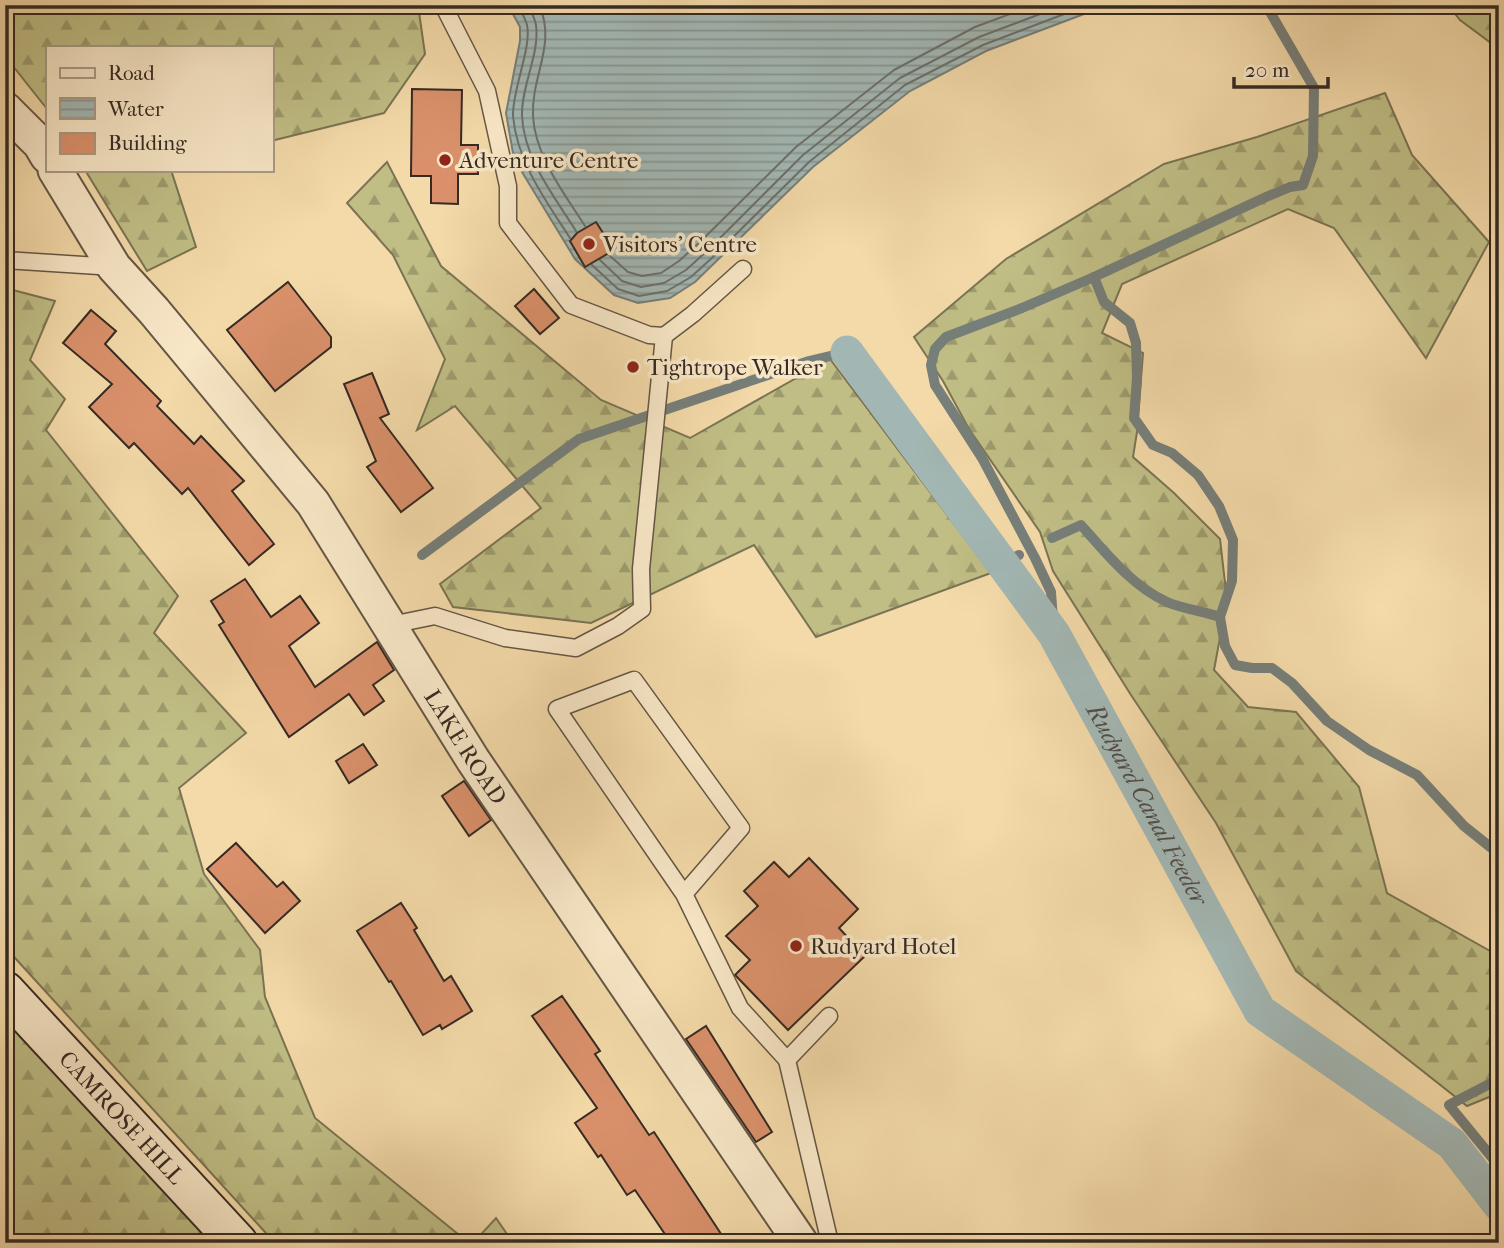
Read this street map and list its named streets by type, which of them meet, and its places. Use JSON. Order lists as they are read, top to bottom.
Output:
{
  "streets": {
    "street": ["LAKE ROAD", "CAMROSE HILL"]
  },
  "water": ["Rudyard Canal Feeder"],
  "places": [
    "Adventure Centre",
    "Visitors' Centre",
    "Tightrope Walker",
    "Rudyard Hotel"
  ],
  "legend": ["Road", "Water", "Building"],
  "scale_bar": "20 m"
}
